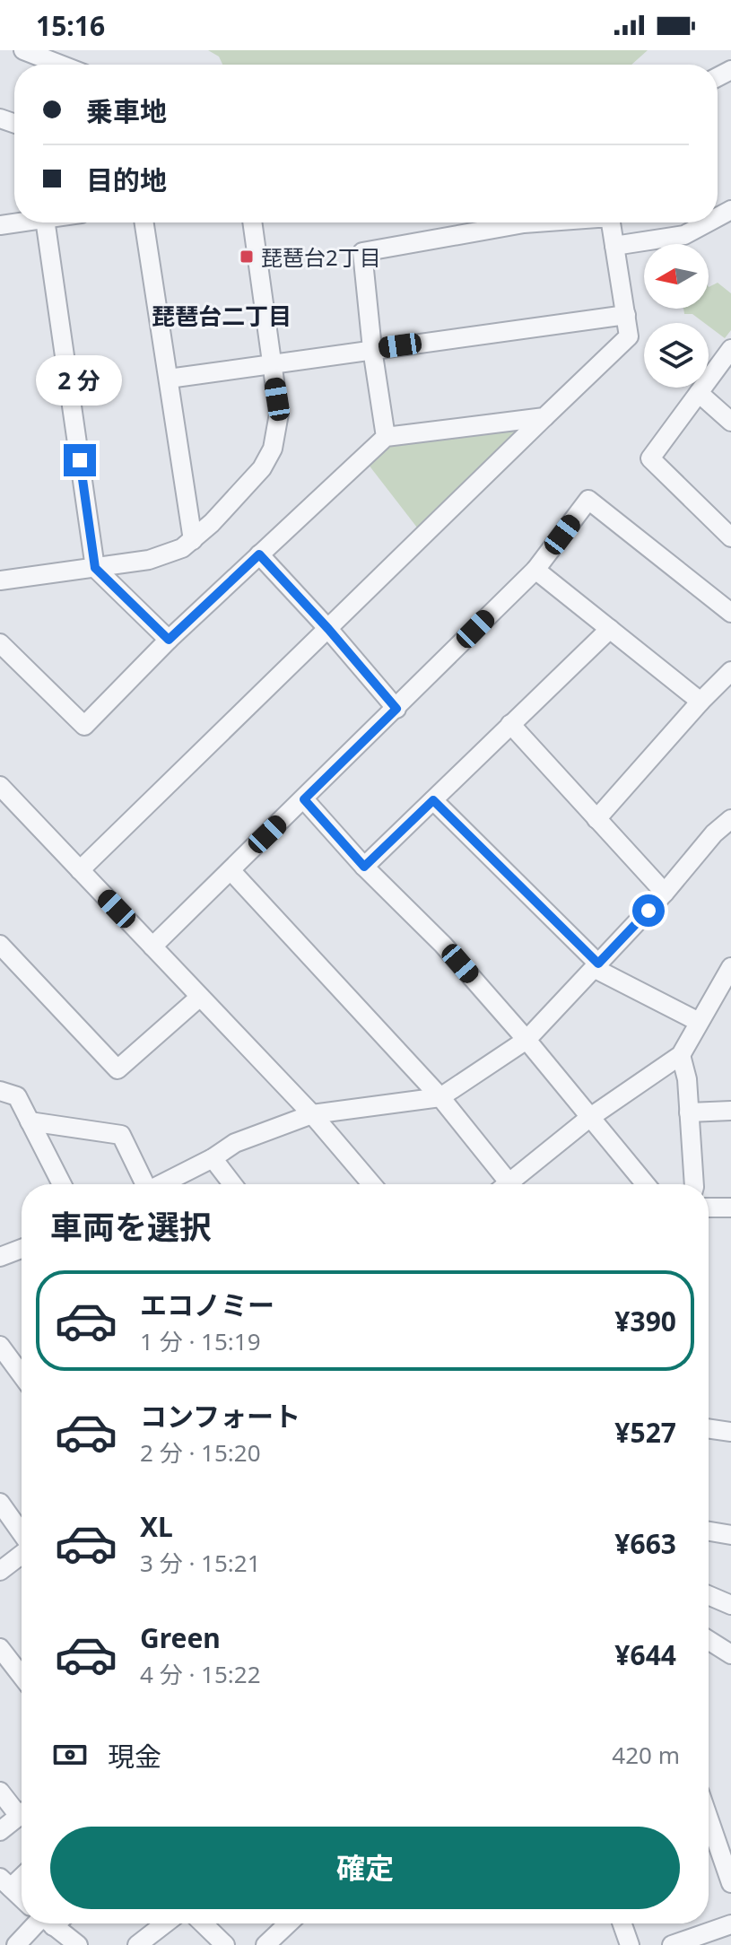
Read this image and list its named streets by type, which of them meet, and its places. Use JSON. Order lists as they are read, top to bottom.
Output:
{
  "districts": ["琵琶台二丁目"],
  "places": {
    "transit": ["琵琶台2丁目"]
  },
  "north": "left",
  "page": {
    "status": "15:16",
    "banner": ["乗車地", "目的地"],
    "bubble": "2 分",
    "heading": "車両を選択",
    "list": [
      {
        "name": "エコノミー",
        "note": "1 分 · 15:19",
        "value": "¥390"
      },
      {
        "name": "コンフォート",
        "note": "2 分 · 15:20",
        "value": "¥527"
      },
      {
        "name": "XL",
        "note": "3 分 · 15:21",
        "value": "¥663"
      },
      {
        "name": "Green",
        "note": "4 分 · 15:22",
        "value": "¥644"
      }
    ],
    "pay": ["現金", "420 m"],
    "buttons": "確定"
  }
}
